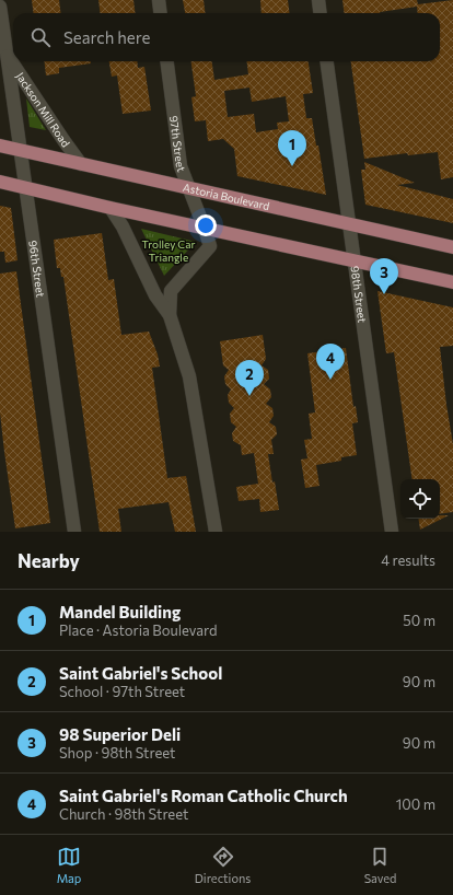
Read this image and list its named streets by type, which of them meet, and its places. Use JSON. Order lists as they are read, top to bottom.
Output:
{
  "streets": {
    "main road": ["Astoria Boulevard"],
    "street": [
      "Jackson Mill Road",
      "97th Street",
      "96th Street",
      "98th Street"
    ]
  },
  "crossings": [
    ["Jackson Mill Road", "Astoria Boulevard"],
    ["Jackson Mill Road", "96th Street"],
    ["97th Street", "Astoria Boulevard"],
    ["Astoria Boulevard", "96th Street"],
    ["Astoria Boulevard", "98th Street"]
  ],
  "parks": ["Trolley Car Triangle"],
  "page": {
    "search": "Search here",
    "pins": [
      "1",
      "3",
      "4",
      "2"
    ],
    "heading": ["Nearby", "4 results"],
    "list": [
      {
        "mark": "1",
        "name": "Mandel Building",
        "note": "Place · Astoria Boulevard",
        "value": "50 m"
      },
      {
        "mark": "2",
        "name": "Saint Gabriel's School",
        "note": "School · 97th Street",
        "value": "90 m"
      },
      {
        "mark": "3",
        "name": "98 Superior Deli",
        "note": "Shop · 98th Street",
        "value": "90 m"
      },
      {
        "mark": "4",
        "name": "Saint Gabriel's Roman Catholic Church",
        "note": "Church · 98th Street",
        "value": "100 m"
      }
    ],
    "nav": ["Map", "Directions", "Saved"]
  }
}
